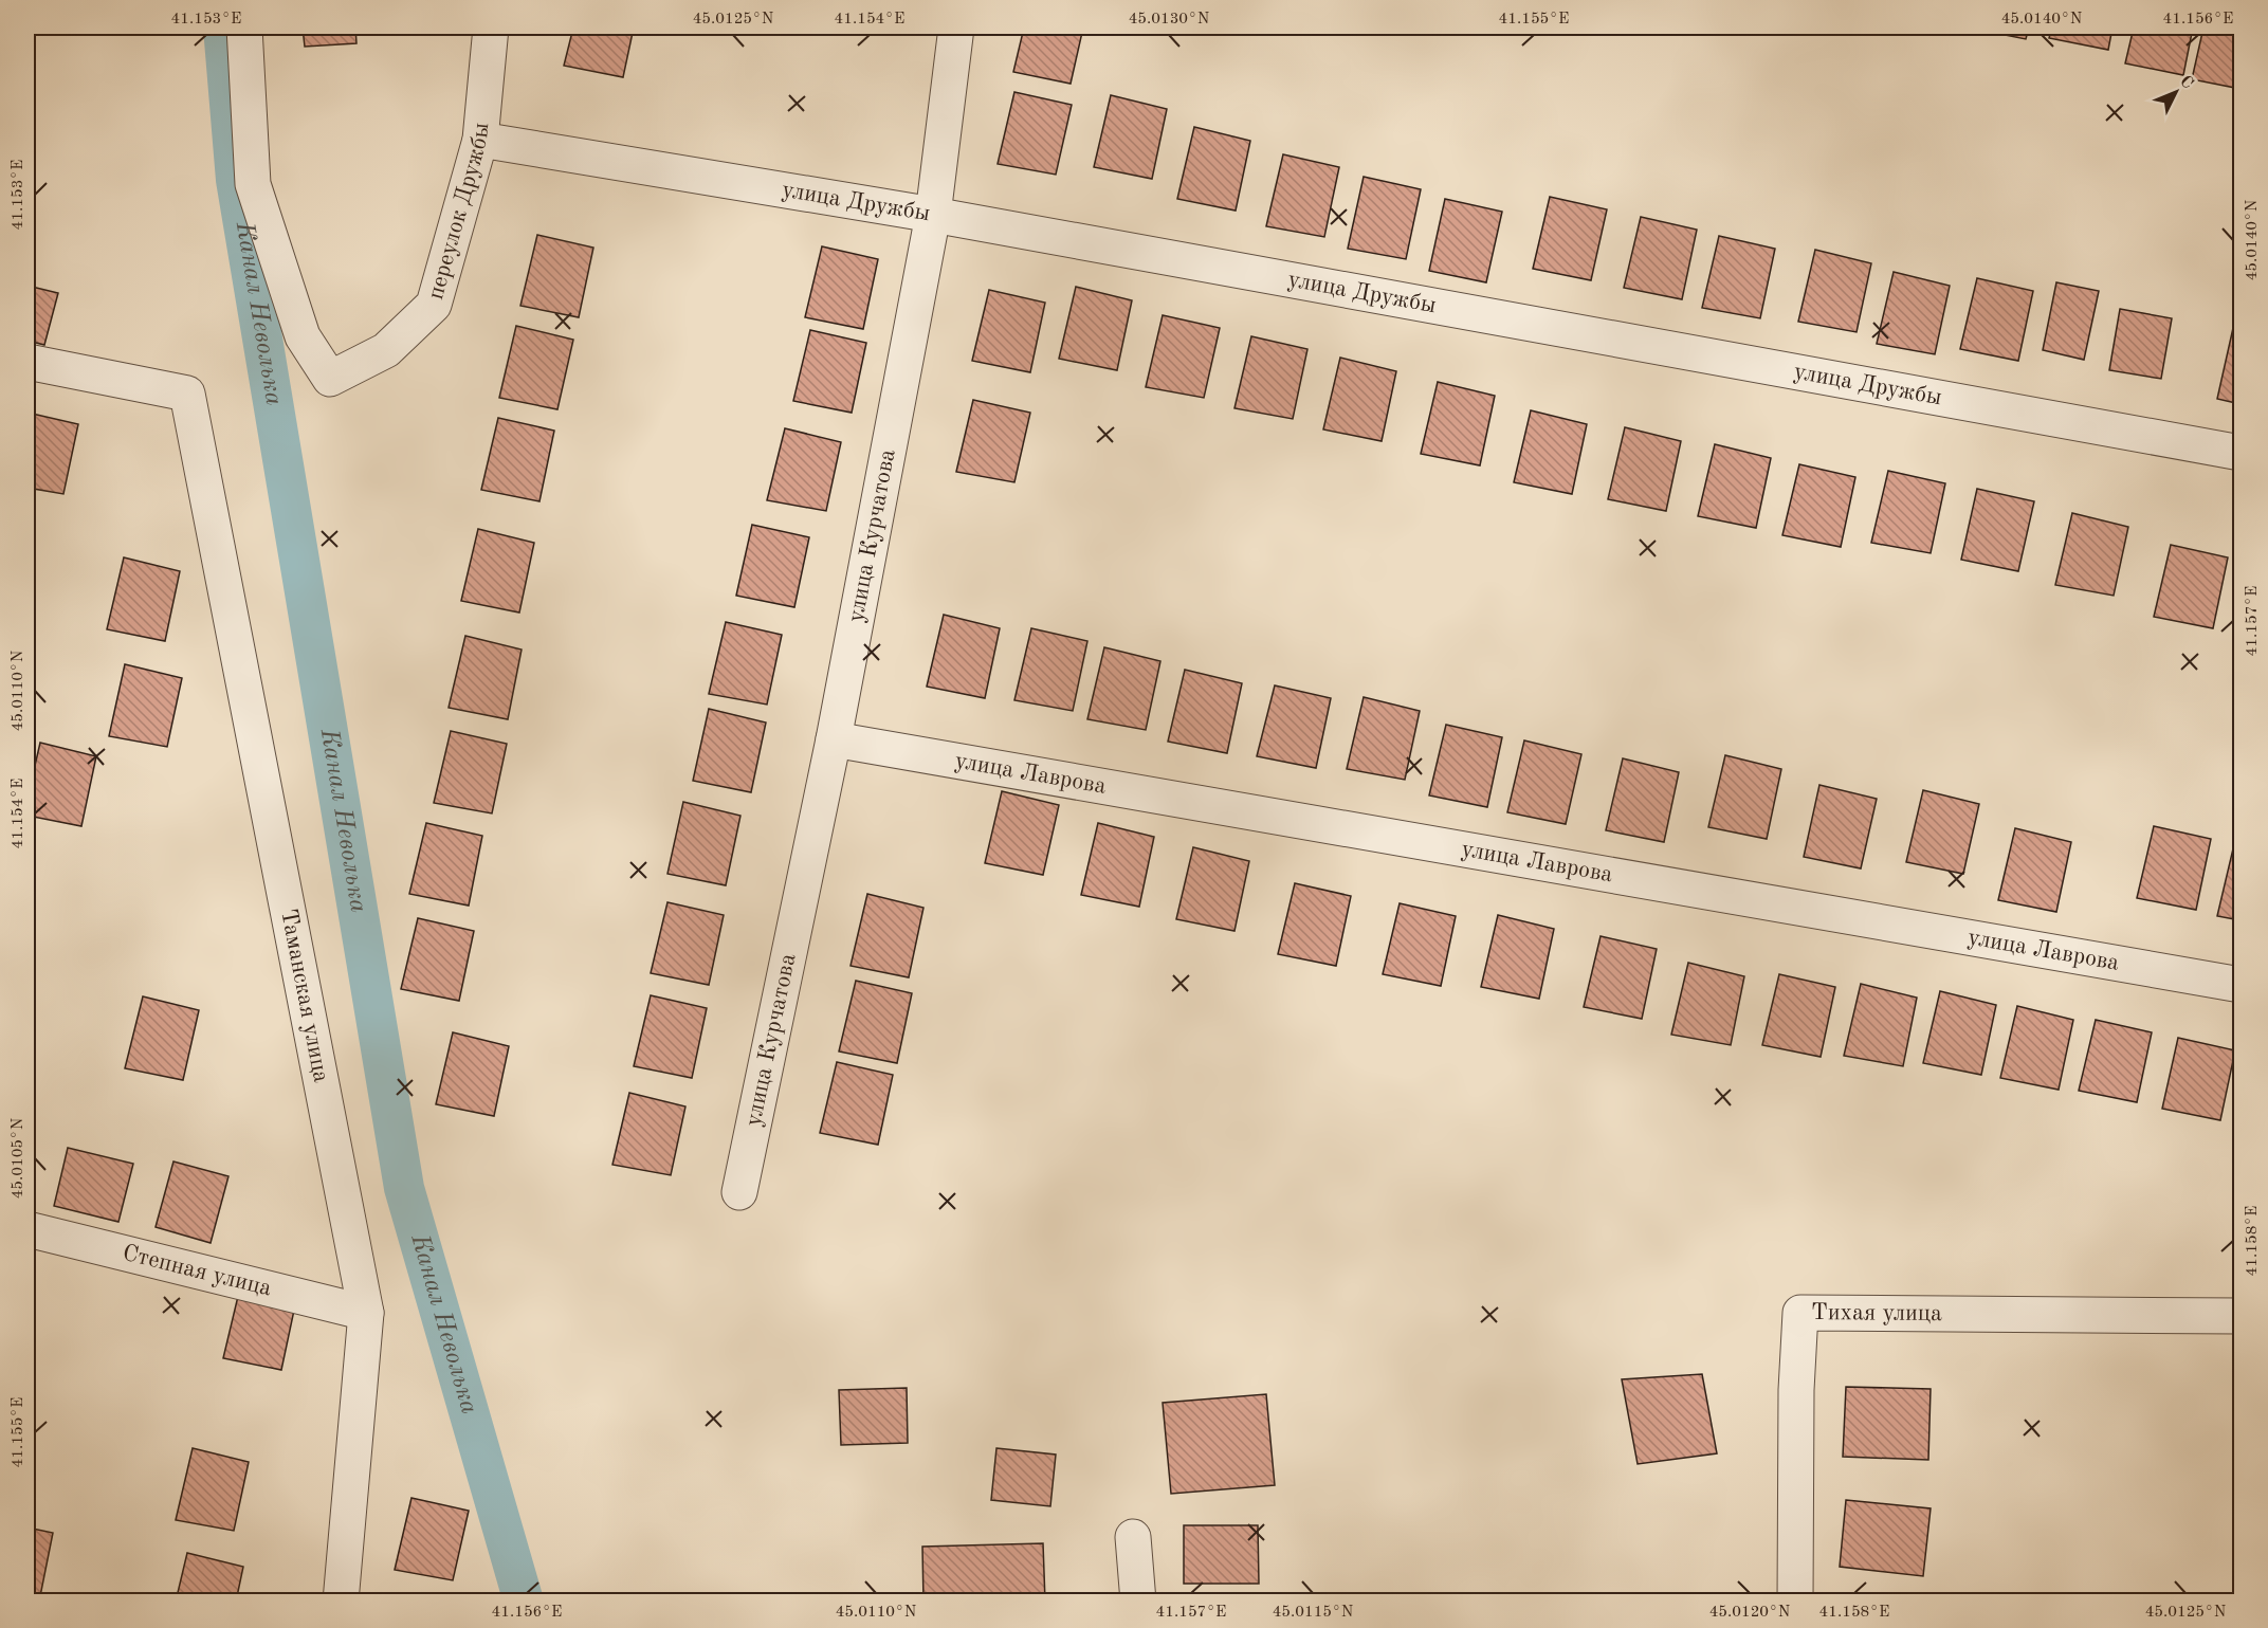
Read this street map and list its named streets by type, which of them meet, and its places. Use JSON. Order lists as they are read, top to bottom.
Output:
{
  "streets": {
    "street": [
      "улица Дружбы",
      "переулок Дружбы",
      "улица Курчатова",
      "улица Лаврова",
      "Таманская улица",
      "Степная улица",
      "Тихая улица"
    ]
  },
  "crossings": [
    ["улица Дружбы", "переулок Дружбы"],
    ["улица Дружбы", "улица Курчатова"],
    ["улица Курчатова", "улица Лаврова"],
    ["Таманская улица", "Степная улица"]
  ],
  "water": ["Канал Неволька"],
  "north": "top right",
  "coordinates": [
    "41.153°E",
    "45.0125°N",
    "41.154°E",
    "45.0130°N",
    "41.155°E",
    "45.0140°N",
    "41.156°E",
    "41.157°E",
    "45.0110°N",
    "45.0105°N",
    "41.158°E",
    "45.0115°N",
    "45.0120°N"
  ]
}
